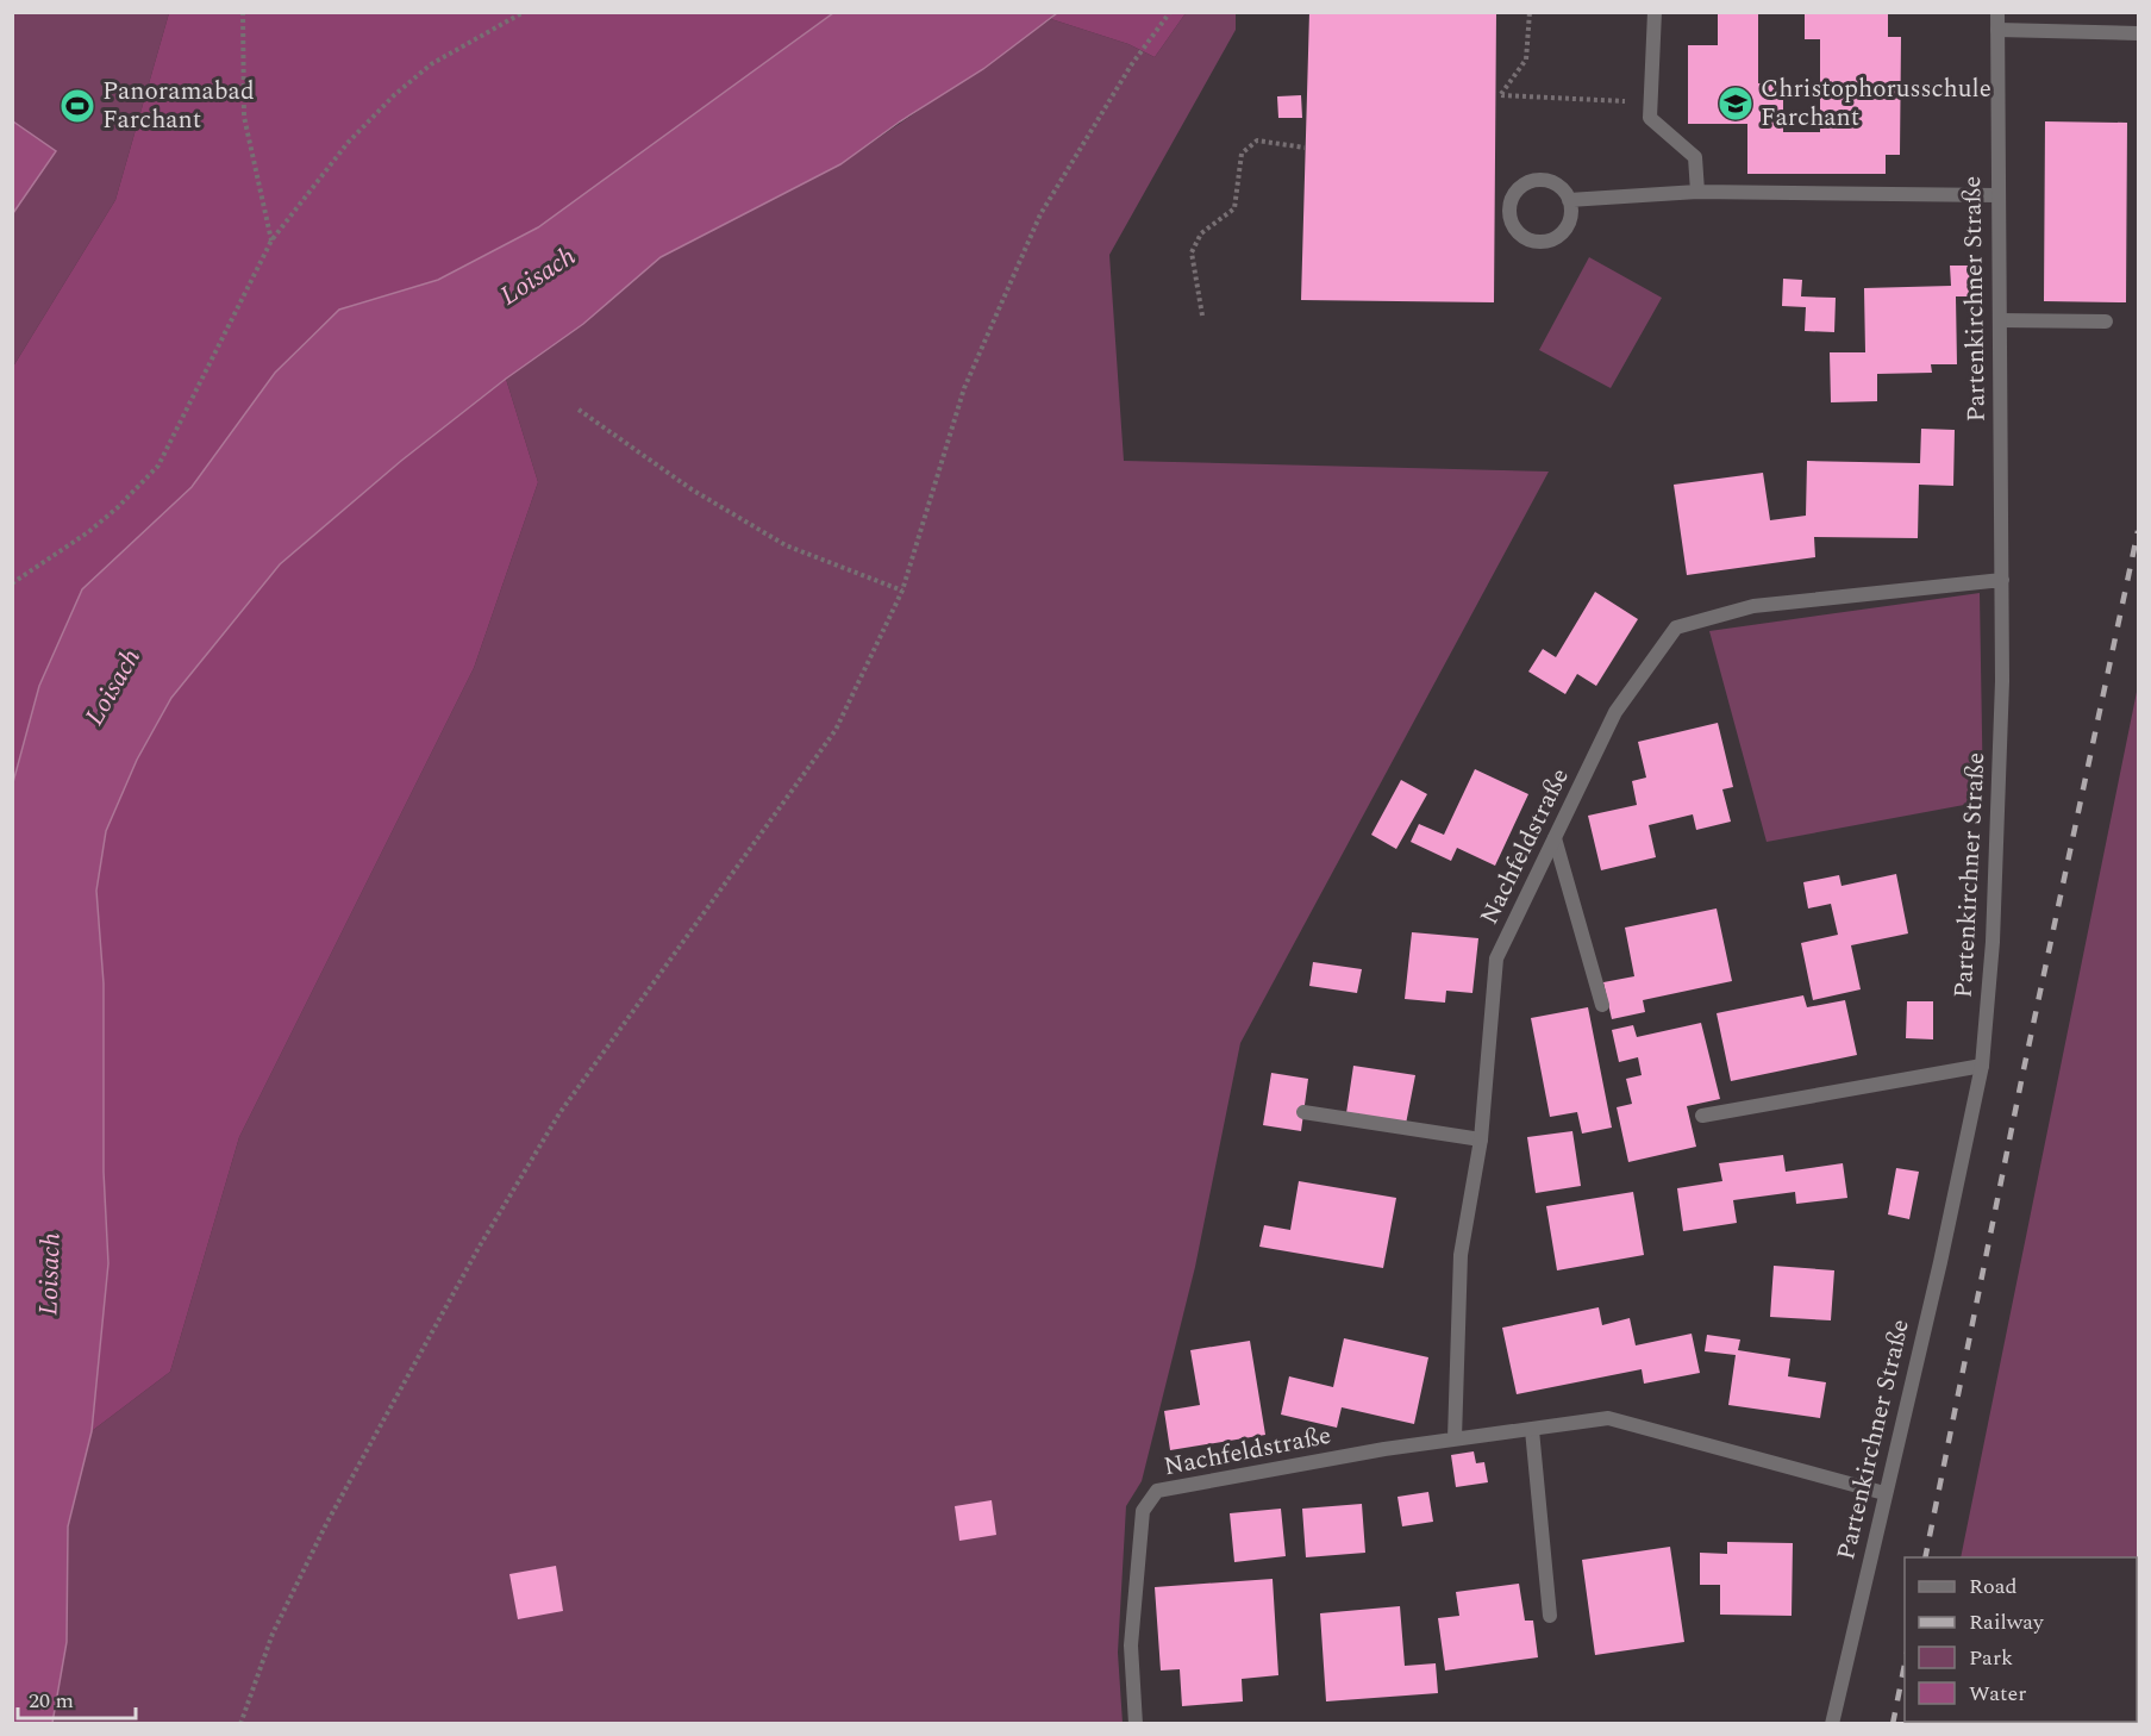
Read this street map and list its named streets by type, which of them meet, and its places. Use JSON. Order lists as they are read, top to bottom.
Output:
{
  "streets": {
    "street": ["Partenkirchner Straße", "Nachfeldstraße"]
  },
  "crossings": [
    ["Partenkirchner Straße", "Nachfeldstraße"]
  ],
  "water": ["Loisach"],
  "places": {
    "school or university": ["Christophorusschule Farchant"],
    "sports": ["Panoramabad Farchant"]
  },
  "legend": [
    "Road",
    "Railway",
    "Park",
    "Water"
  ],
  "scale_bar": "20 m"
}
